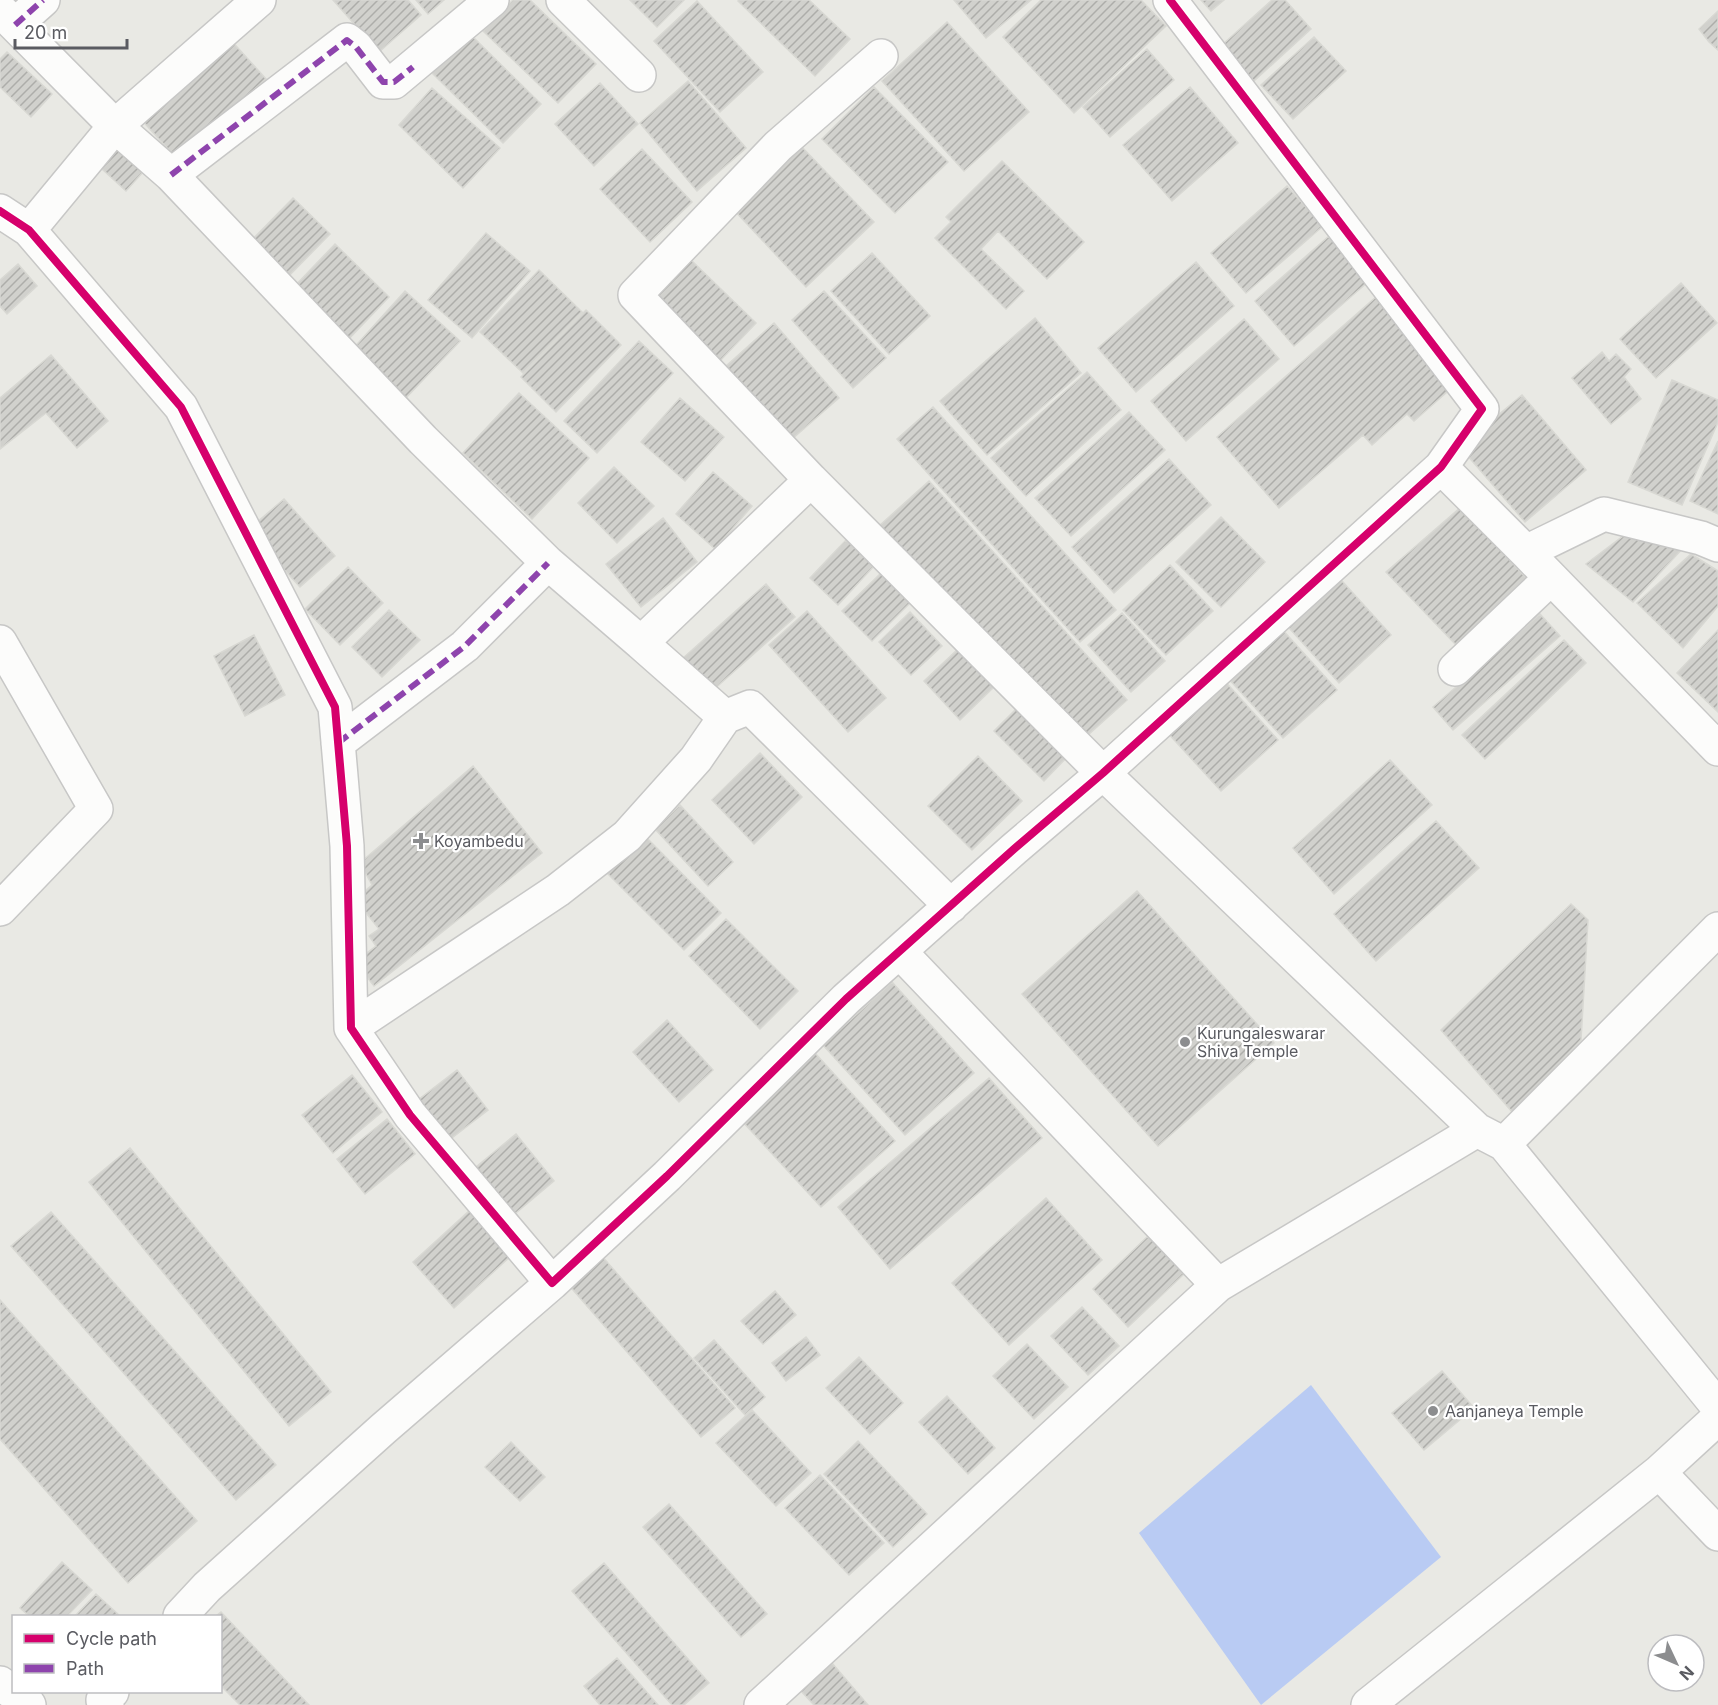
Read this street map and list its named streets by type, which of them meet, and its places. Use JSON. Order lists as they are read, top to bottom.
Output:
{
  "places": {
    "health": ["Koyambedu"],
    "other": ["Kurungaleswarar Shiva Temple", "Aanjaneya Temple"]
  },
  "legend": ["Cycle path", "Path"],
  "scale_bar": "20 m",
  "north": "bottom right"
}
